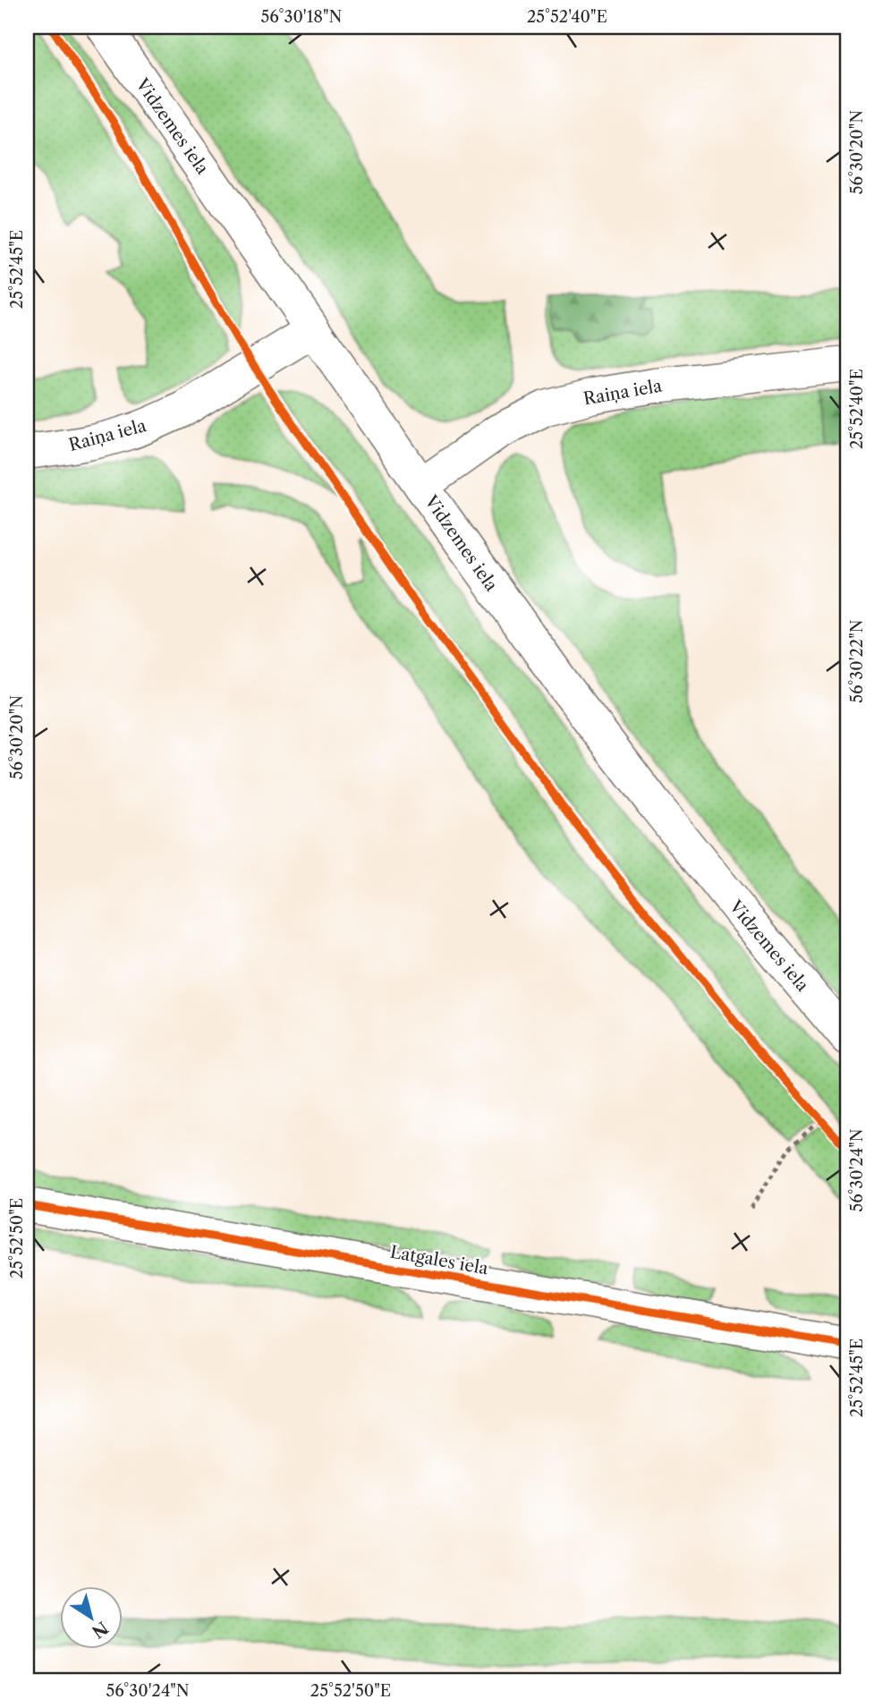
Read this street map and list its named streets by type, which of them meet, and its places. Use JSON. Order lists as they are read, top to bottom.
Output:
{
  "streets": {
    "street": ["Vidzemes iela", "Raiņa iela", "Latgales iela"]
  },
  "crossings": [
    ["Vidzemes iela", "Raiņa iela"]
  ],
  "north": "bottom right",
  "coordinates": [
    "56°30'18\"N",
    "25°52'40\"E",
    "56°30'20\"N",
    "25°52'45\"E",
    "56°30'22\"N",
    "56°30'24\"N",
    "25°52'50\"E"
  ]
}
